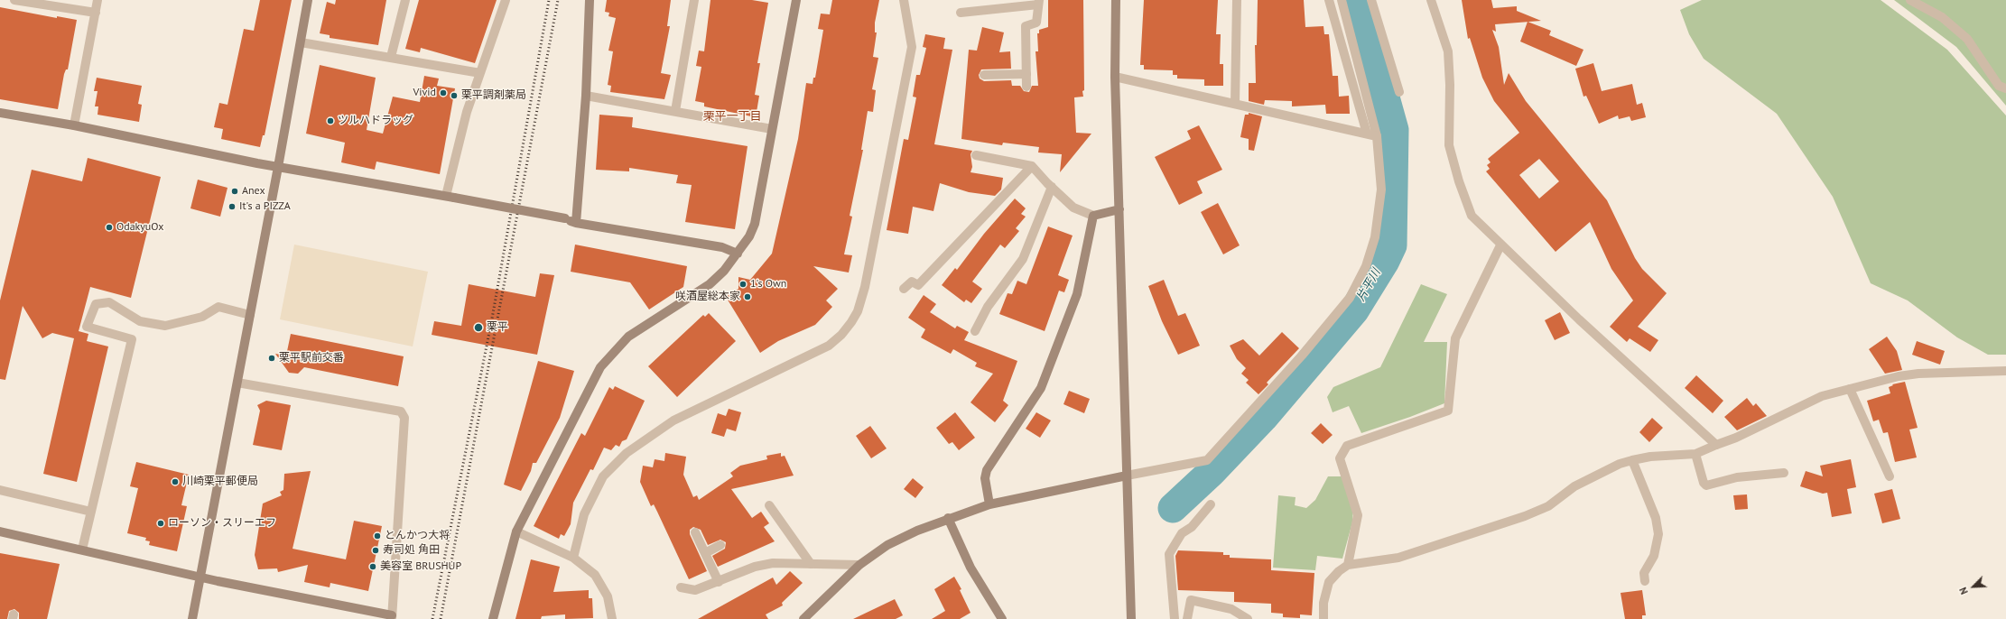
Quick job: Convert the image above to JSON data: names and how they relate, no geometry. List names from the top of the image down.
{
  "districts": ["栗平一丁目"],
  "water": ["片平川"],
  "places": [
    "Vivid",
    "栗平調剤薬局",
    "ツルハドラッグ",
    "Anex",
    "It's a PIZZA",
    "OdakyuOx",
    "1's Own",
    "咲酒屋総本家",
    "栗平",
    "栗平駅前交番",
    "川崎栗平郵便局",
    "ローソン・スリーエフ",
    "とんかつ大将",
    "寿司処 角田",
    "美容室 BRUSHUP"
  ],
  "north": "bottom left"
}
